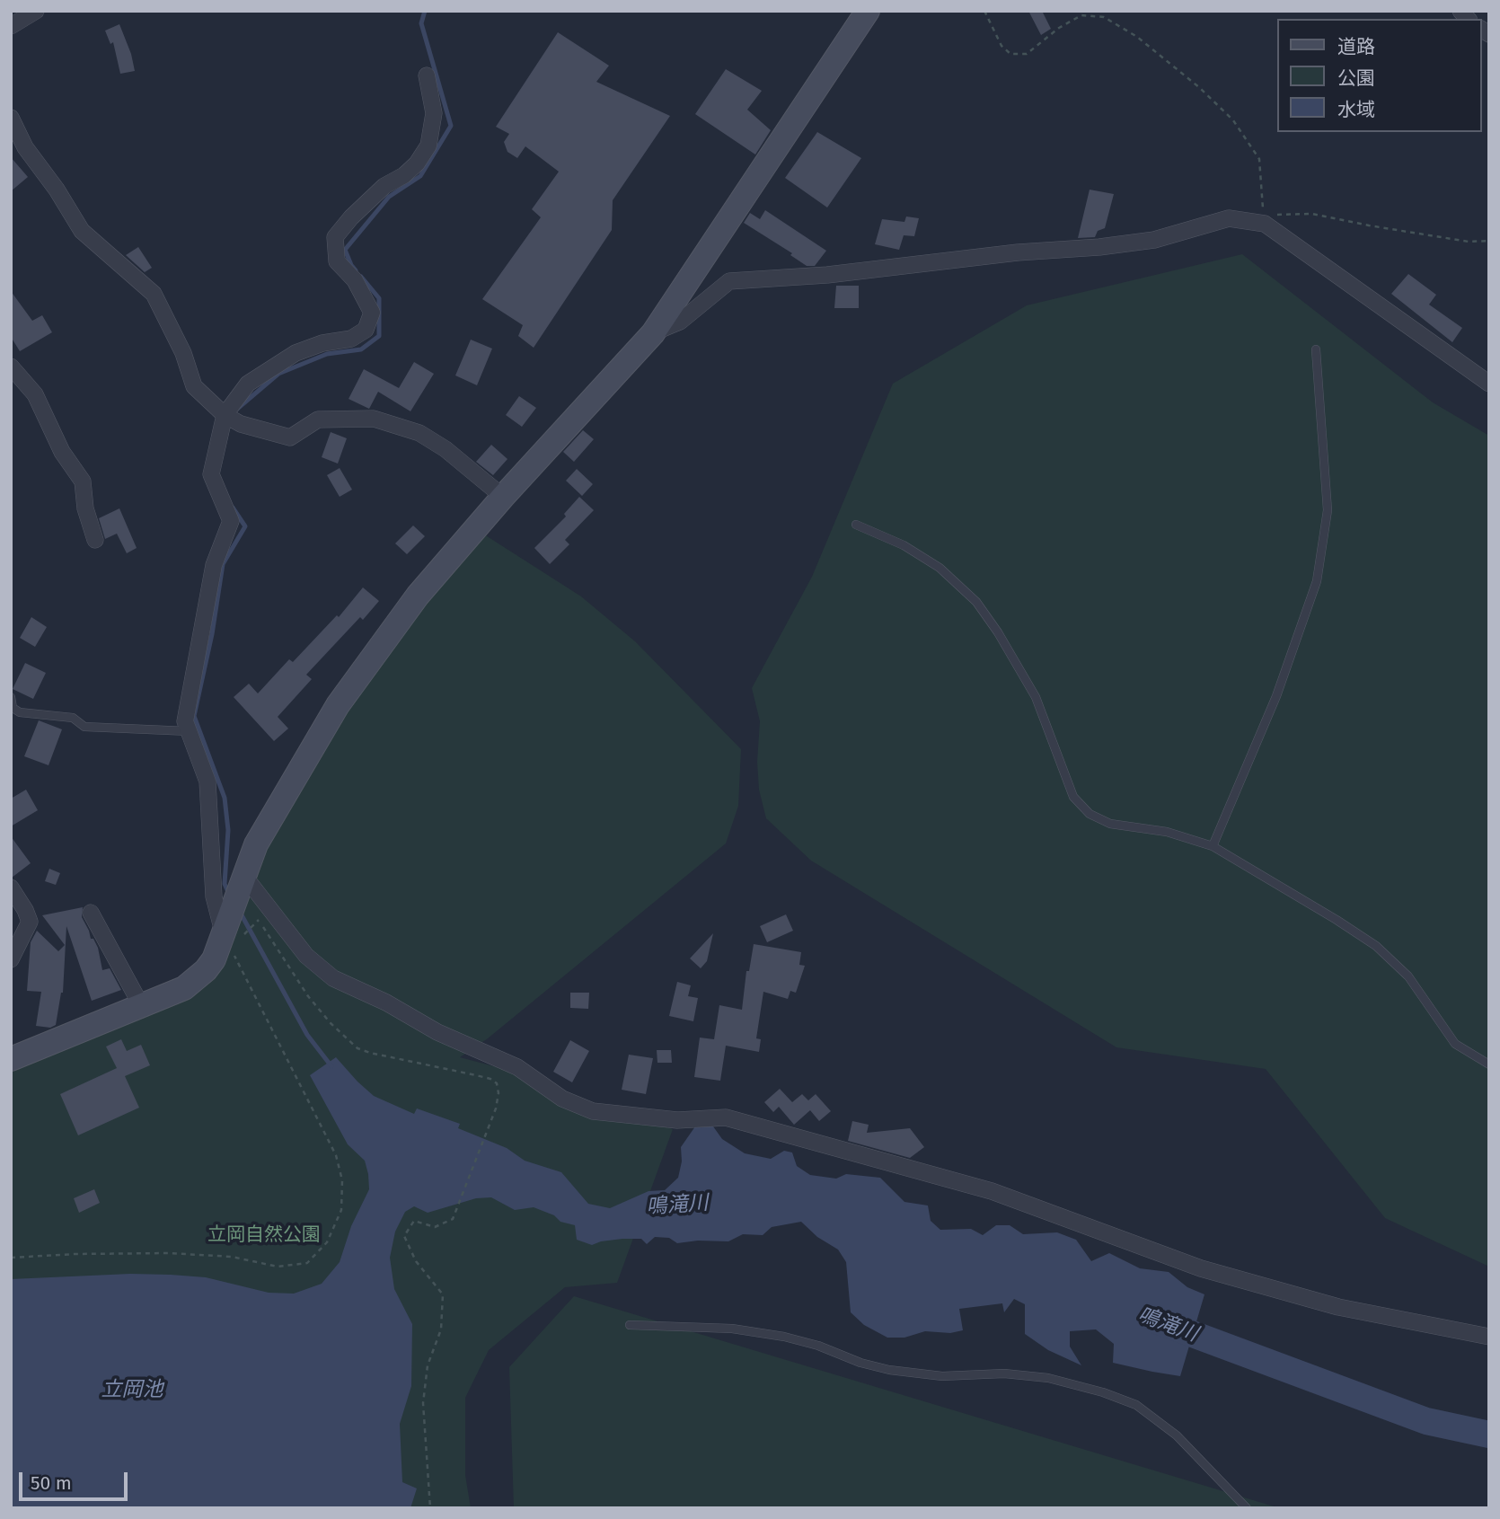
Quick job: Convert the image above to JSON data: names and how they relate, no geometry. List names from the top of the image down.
{
  "water": ["鳴滝川", "立岡池"],
  "parks": ["立岡自然公園"],
  "legend": ["道路", "公園", "水域"],
  "scale_bar": "50 m"
}
